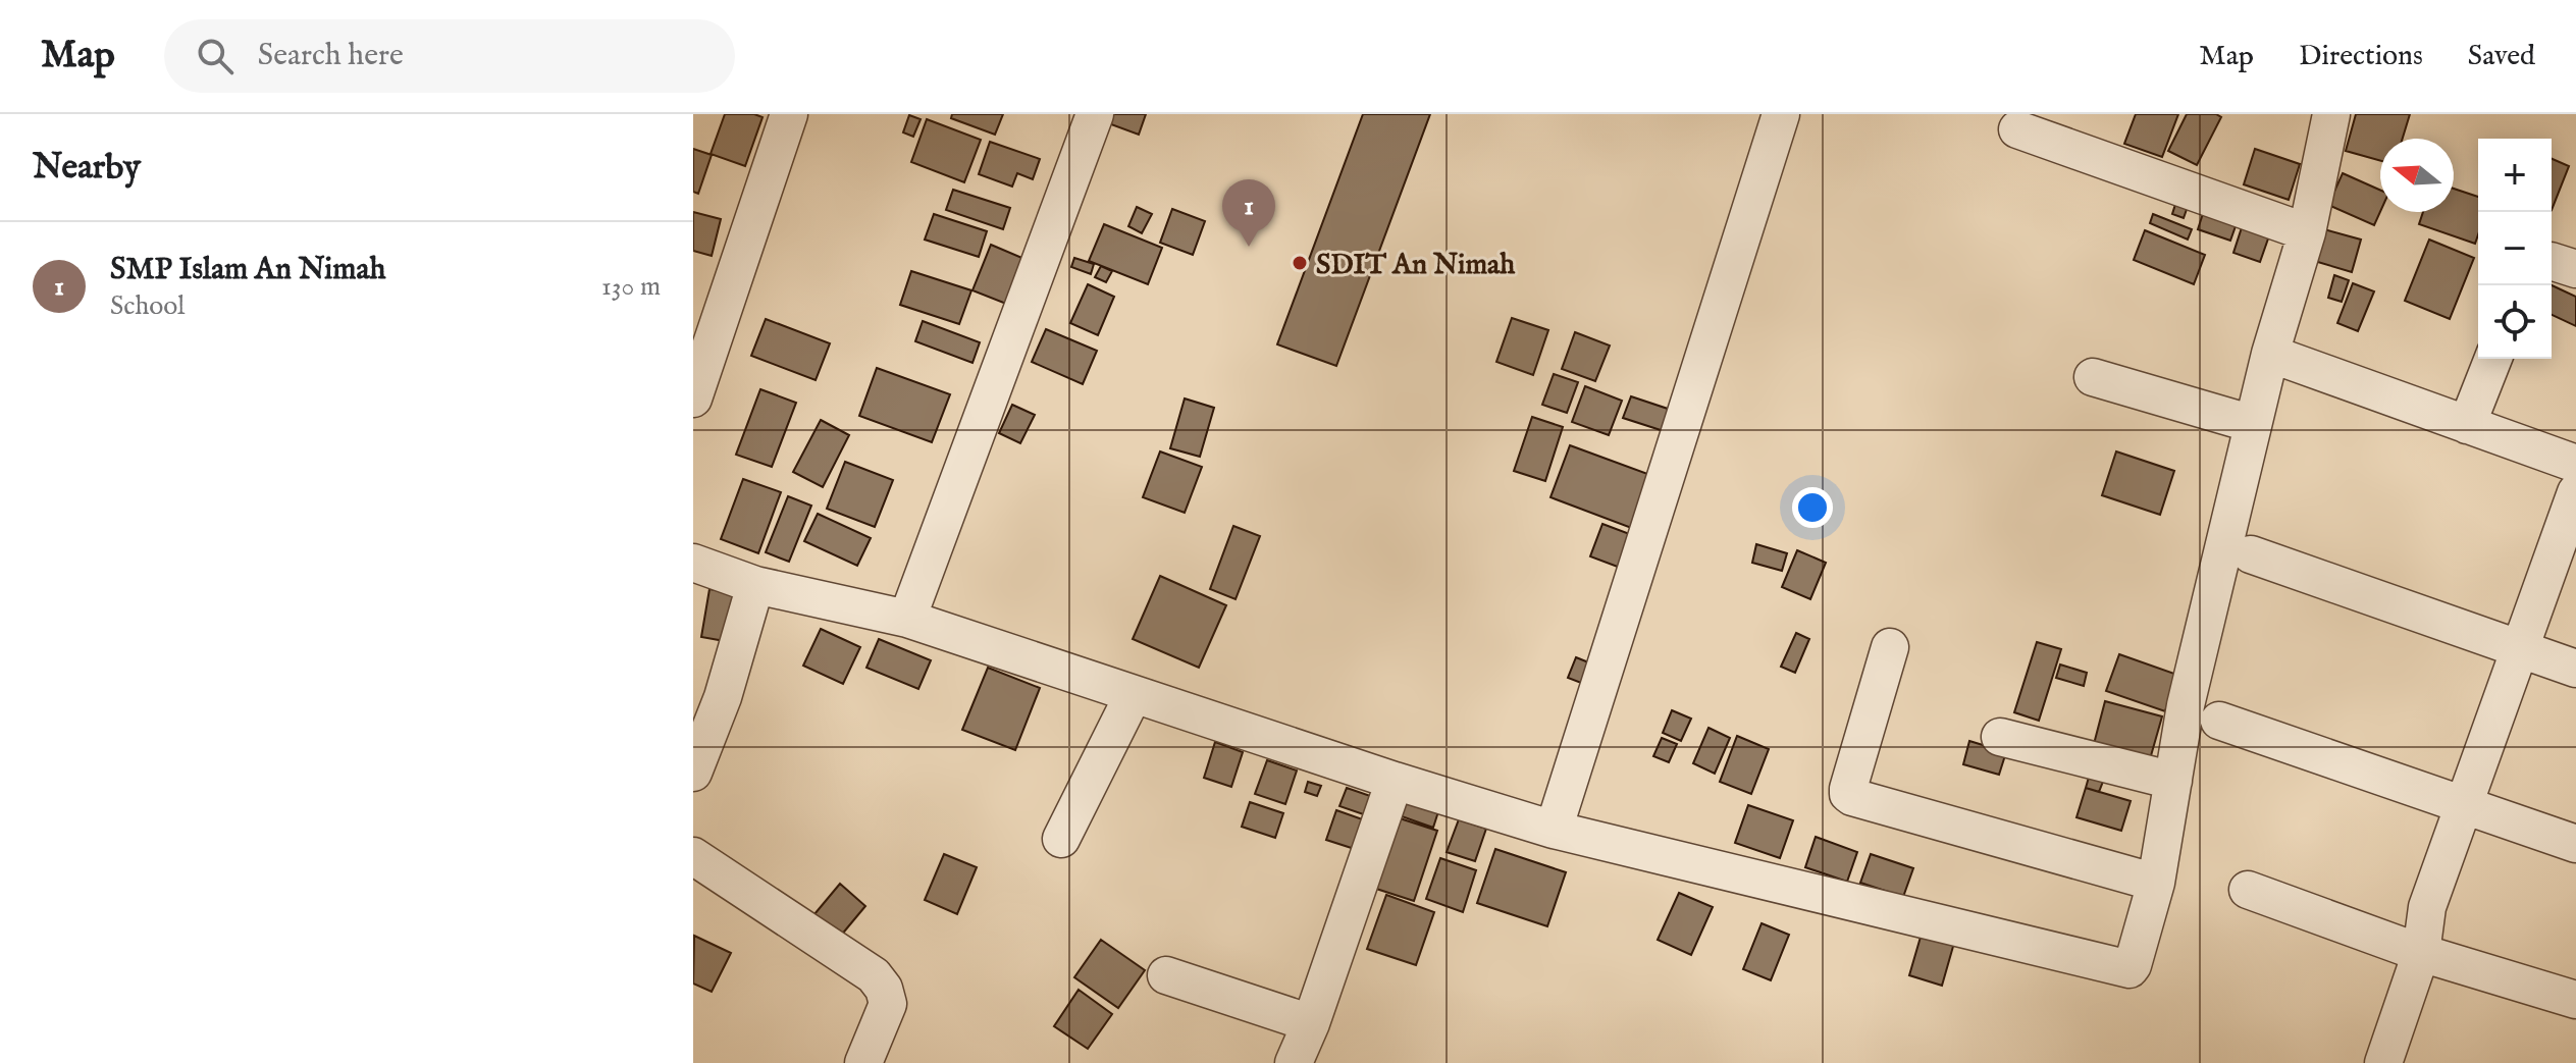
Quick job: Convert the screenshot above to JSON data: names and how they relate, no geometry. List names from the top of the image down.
{
  "places": ["SDIT An Nimah"],
  "north": "left",
  "page": {
    "header": "Map",
    "search": "Search here",
    "nav": ["Map", "Directions", "Saved"],
    "heading": "Nearby",
    "map_buttons": ["+", "−"],
    "pins": "1",
    "list": [
      {
        "mark": "1",
        "name": "SMP Islam An Nimah",
        "note": "School",
        "value": "130 m"
      }
    ]
  }
}
